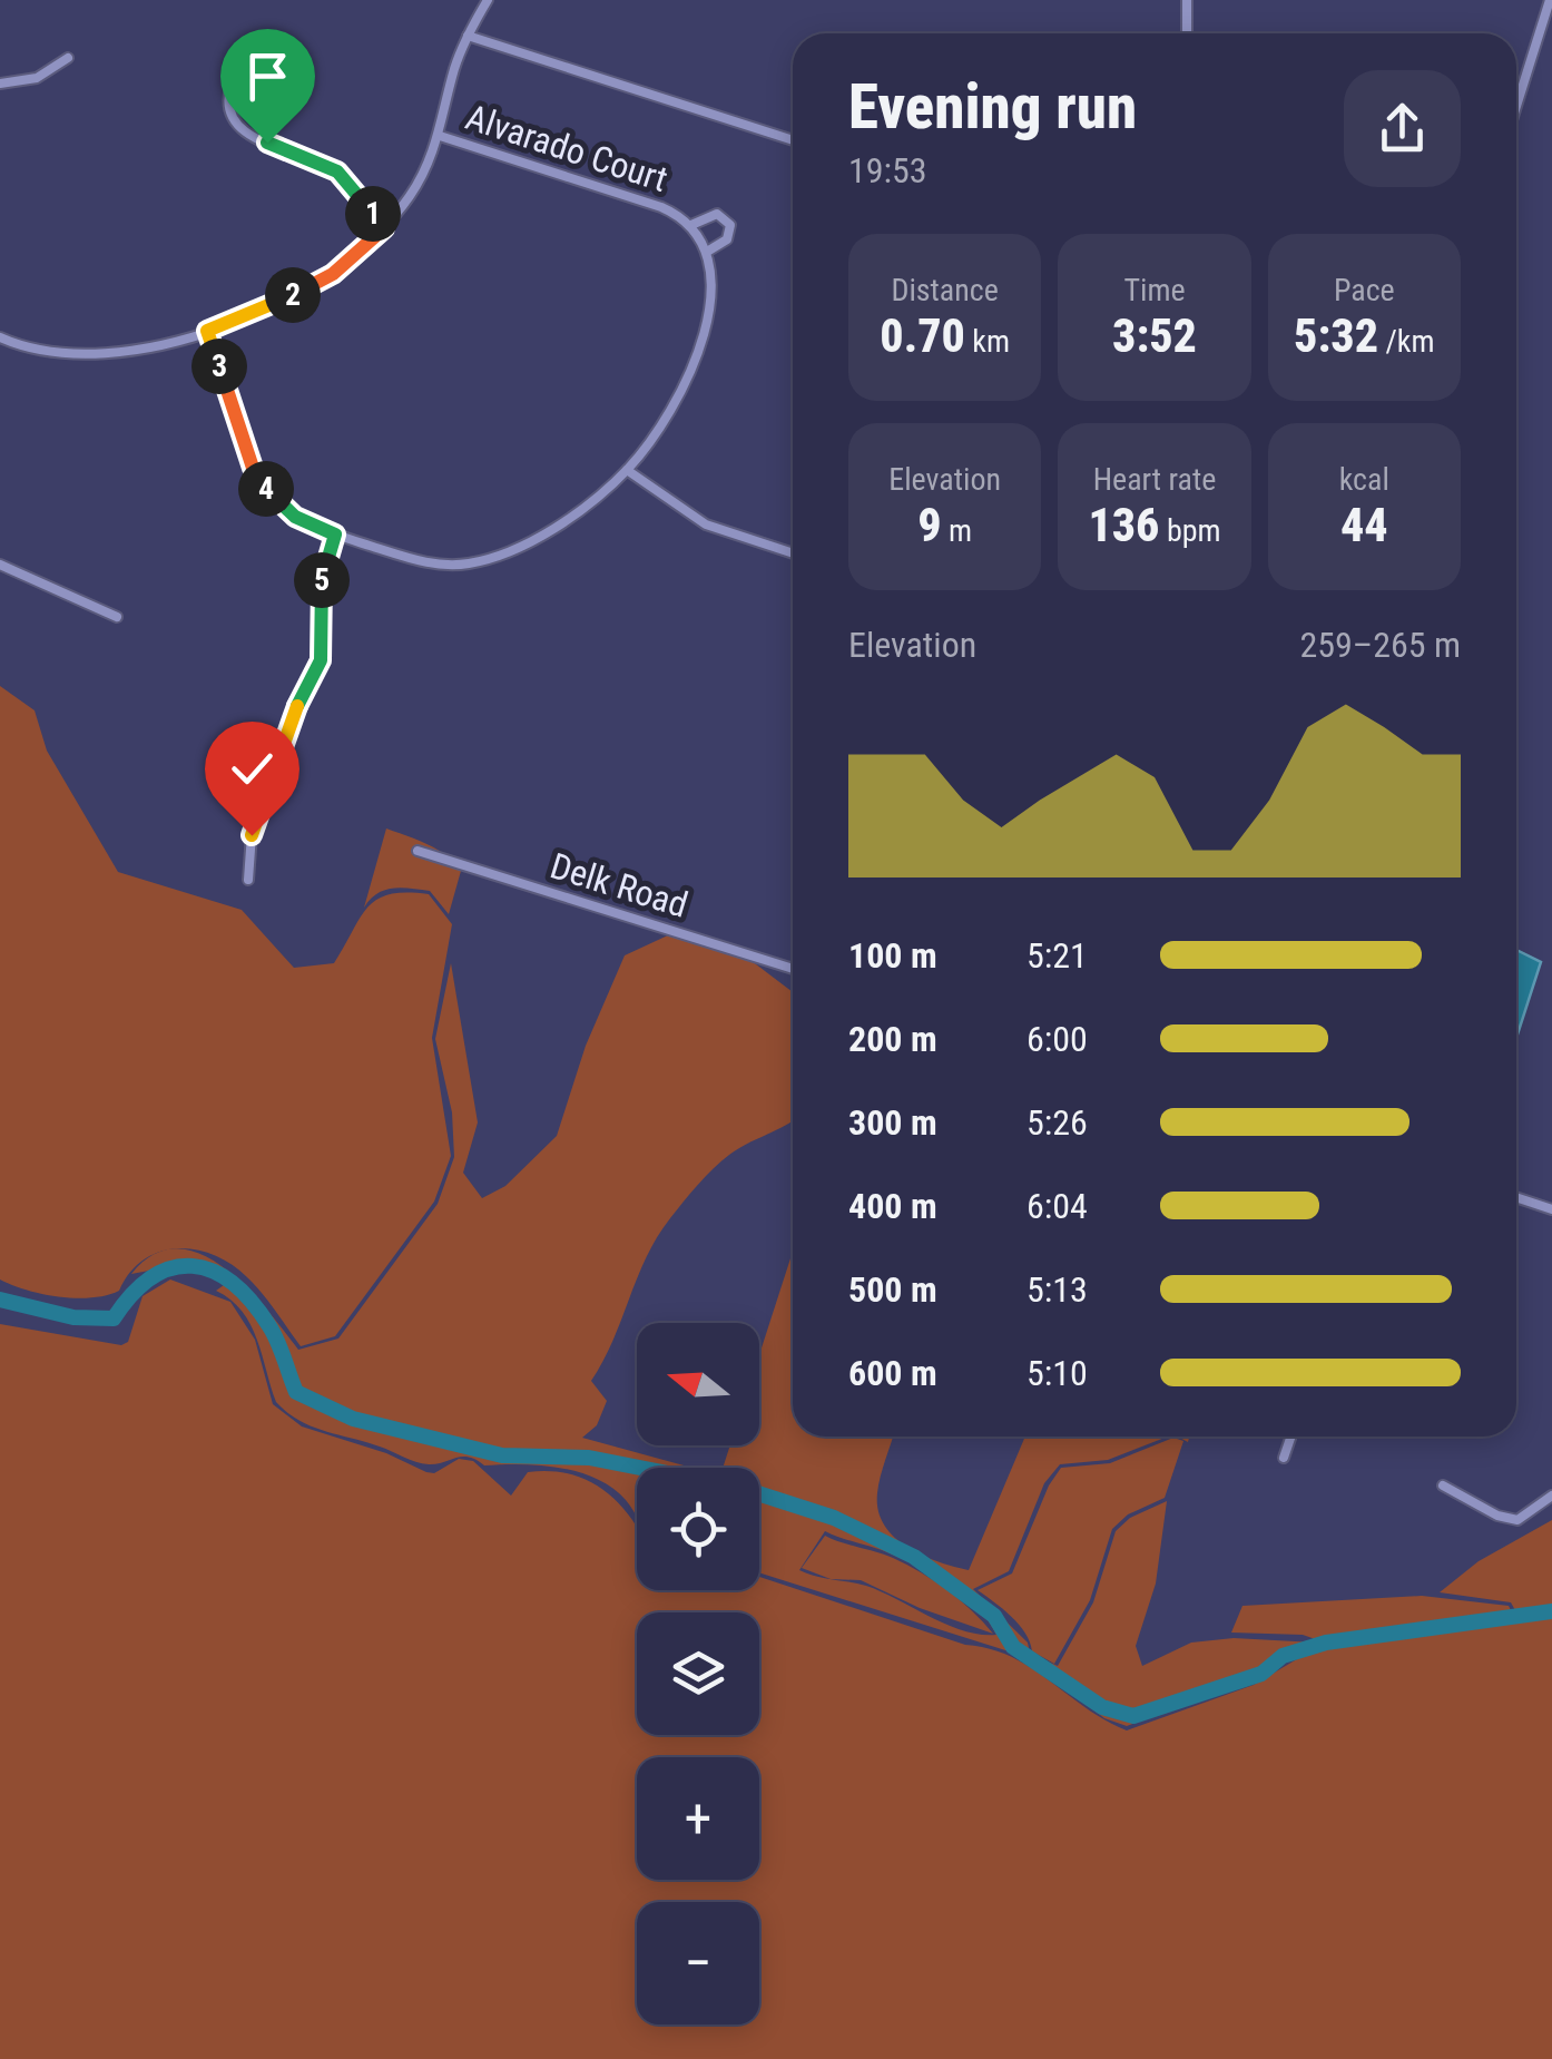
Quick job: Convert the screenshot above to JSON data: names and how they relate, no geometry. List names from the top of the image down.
{
  "streets": {
    "street": ["Alvarado Court", "Delk Road"]
  },
  "north": "left",
  "page": {
    "heading": ["Evening run", "19:53"],
    "pins": [
      "1",
      "2",
      "3",
      "4",
      "5"
    ],
    "stats": [
      ["Distance", "0.70 km"],
      ["Time", "3:52"],
      ["Pace", "5:32 /km"],
      ["Elevation", "9 m"],
      ["Heart rate", "136 bpm"],
      ["kcal", "44"]
    ],
    "chart": ["Elevation", "259–265 m"],
    "list": [
      {
        "name": "100 m",
        "note": "5:21"
      },
      {
        "name": "200 m",
        "note": "6:00"
      },
      {
        "name": "300 m",
        "note": "5:26"
      },
      {
        "name": "400 m",
        "note": "6:04"
      },
      {
        "name": "500 m",
        "note": "5:13"
      },
      {
        "name": "600 m",
        "note": "5:10"
      }
    ],
    "map_buttons": ["+", "−"]
  }
}
